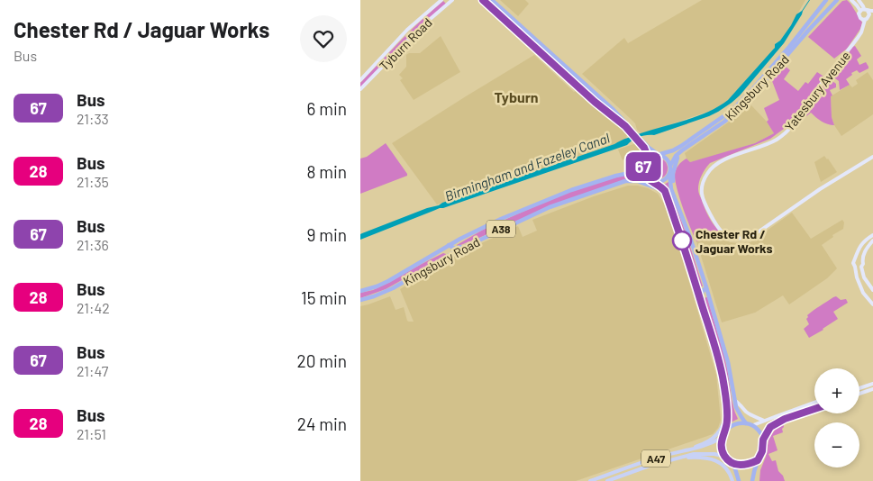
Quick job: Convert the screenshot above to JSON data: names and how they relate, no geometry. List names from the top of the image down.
{
  "streets": {
    "highway": ["Kingsbury Road", "A38"],
    "main road": ["A47"],
    "street": ["Tyburn Road", "Yatesbury Avenue"]
  },
  "districts": ["Tyburn"],
  "water": ["Birmingham and Fazeley Canal"],
  "places": ["Chester Rd / Jaguar Works"],
  "lines": ["bus line 67"],
  "page": {
    "heading": ["Chester Rd / Jaguar Works", "Bus"],
    "on_map": "67",
    "list": [
      {
        "mark": "67",
        "name": "Bus",
        "note": "21:33",
        "value": "6 min"
      },
      {
        "mark": "28",
        "name": "Bus",
        "note": "21:35",
        "value": "8 min"
      },
      {
        "mark": "67",
        "name": "Bus",
        "note": "21:36",
        "value": "9 min"
      },
      {
        "mark": "28",
        "name": "Bus",
        "note": "21:42",
        "value": "15 min"
      },
      {
        "mark": "67",
        "name": "Bus",
        "note": "21:47",
        "value": "20 min"
      },
      {
        "mark": "28",
        "name": "Bus",
        "note": "21:51",
        "value": "24 min"
      }
    ],
    "map_buttons": ["+", "−"]
  }
}
